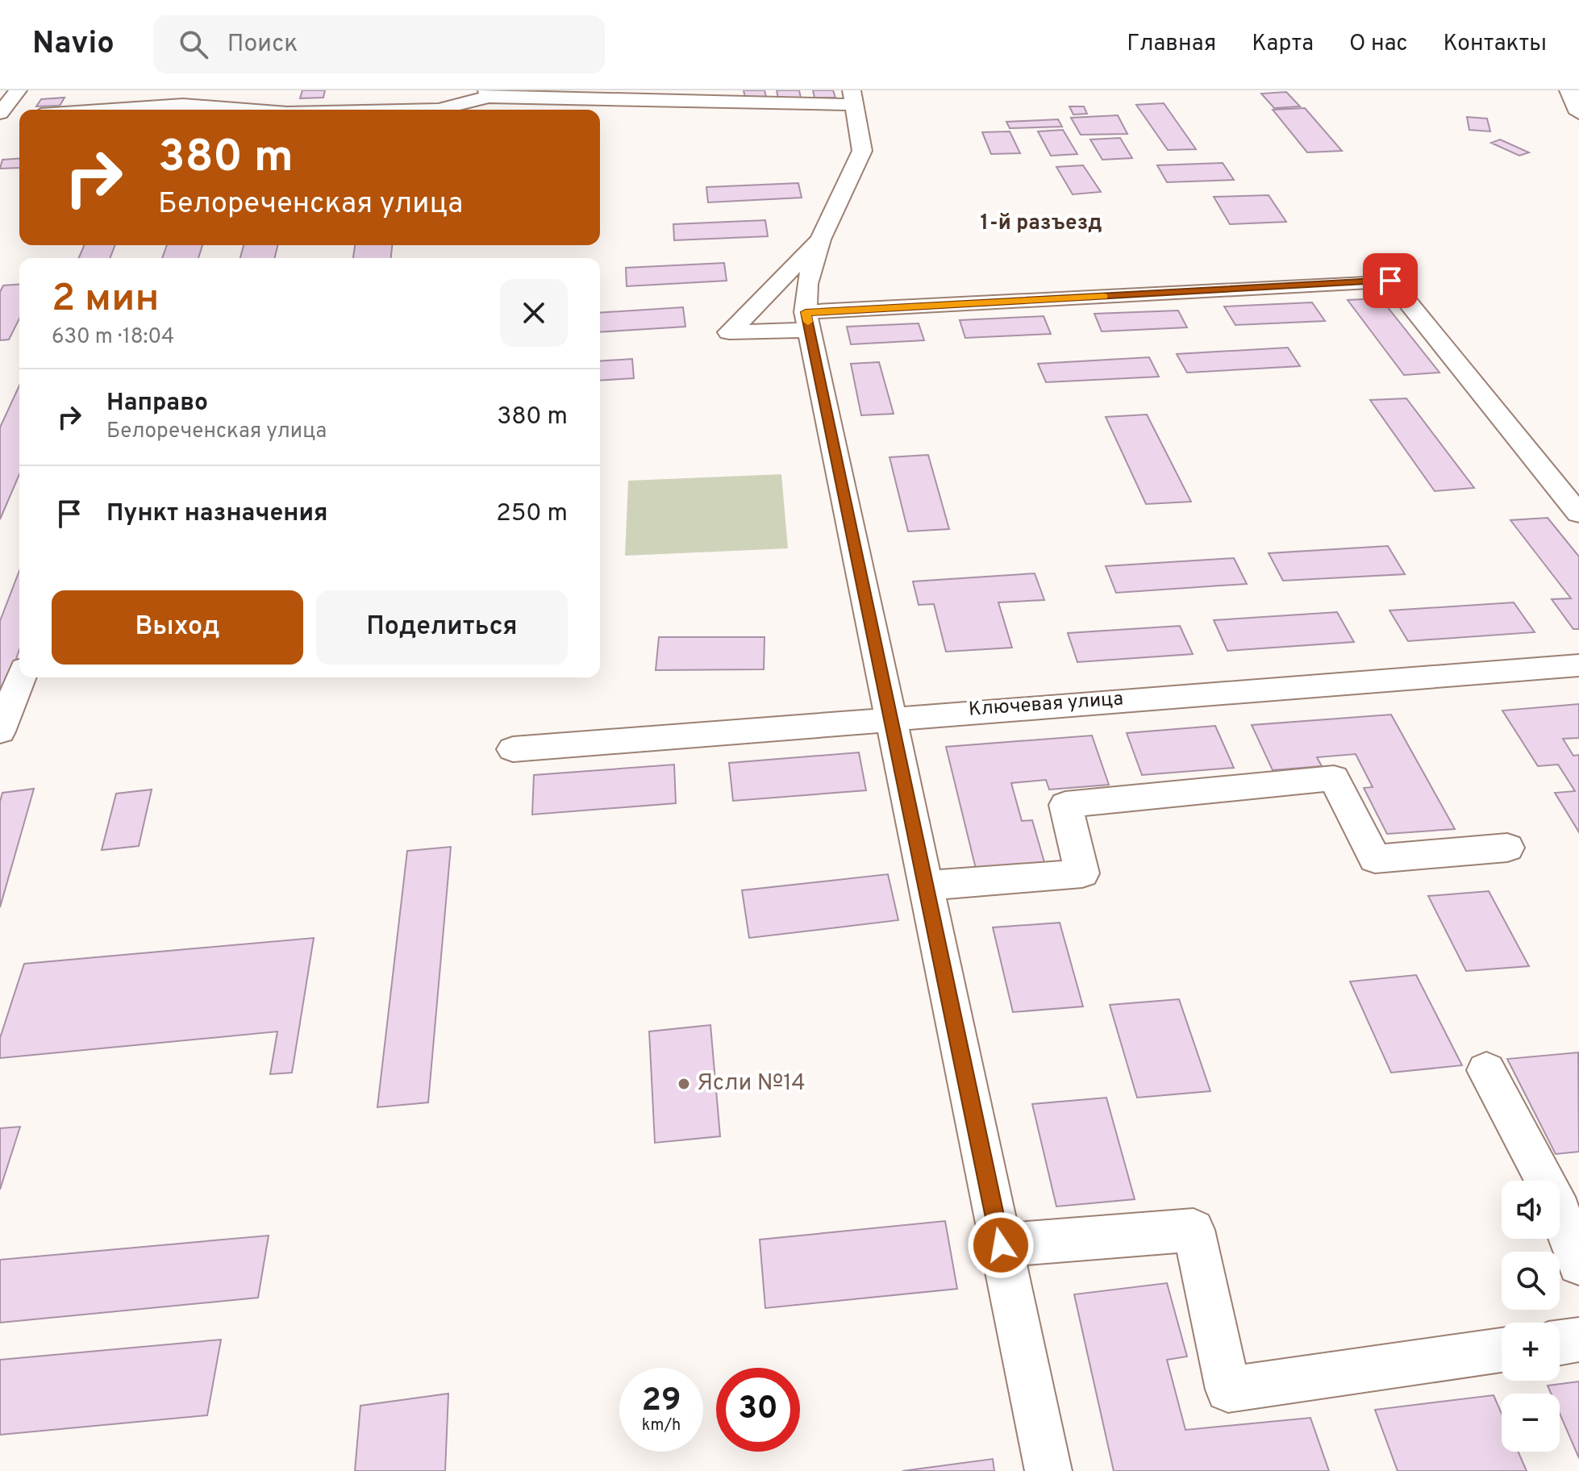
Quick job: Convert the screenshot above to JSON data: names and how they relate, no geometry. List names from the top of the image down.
{
  "streets": {
    "street": ["Ключевая улица"]
  },
  "districts": ["1-й разъезд"],
  "places": ["Ясли №14"],
  "page": {
    "header": "Navio",
    "search": "Поиск",
    "nav": [
      "Главная",
      "Карта",
      "О нас",
      "Контакты"
    ],
    "turn": ["380 m", "Белореченская улица"],
    "heading": ["2 мин", "630 m · 18:04"],
    "list": [
      {
        "name": "Направо",
        "note": "Белореченская улица",
        "value": "380 m"
      },
      {
        "name": "Пункт назначения",
        "value": "250 m"
      }
    ],
    "buttons": ["Выход", "Поделиться"],
    "map_buttons": ["+", "−"],
    "speed": "29 km/h",
    "limit": "30"
  }
}
